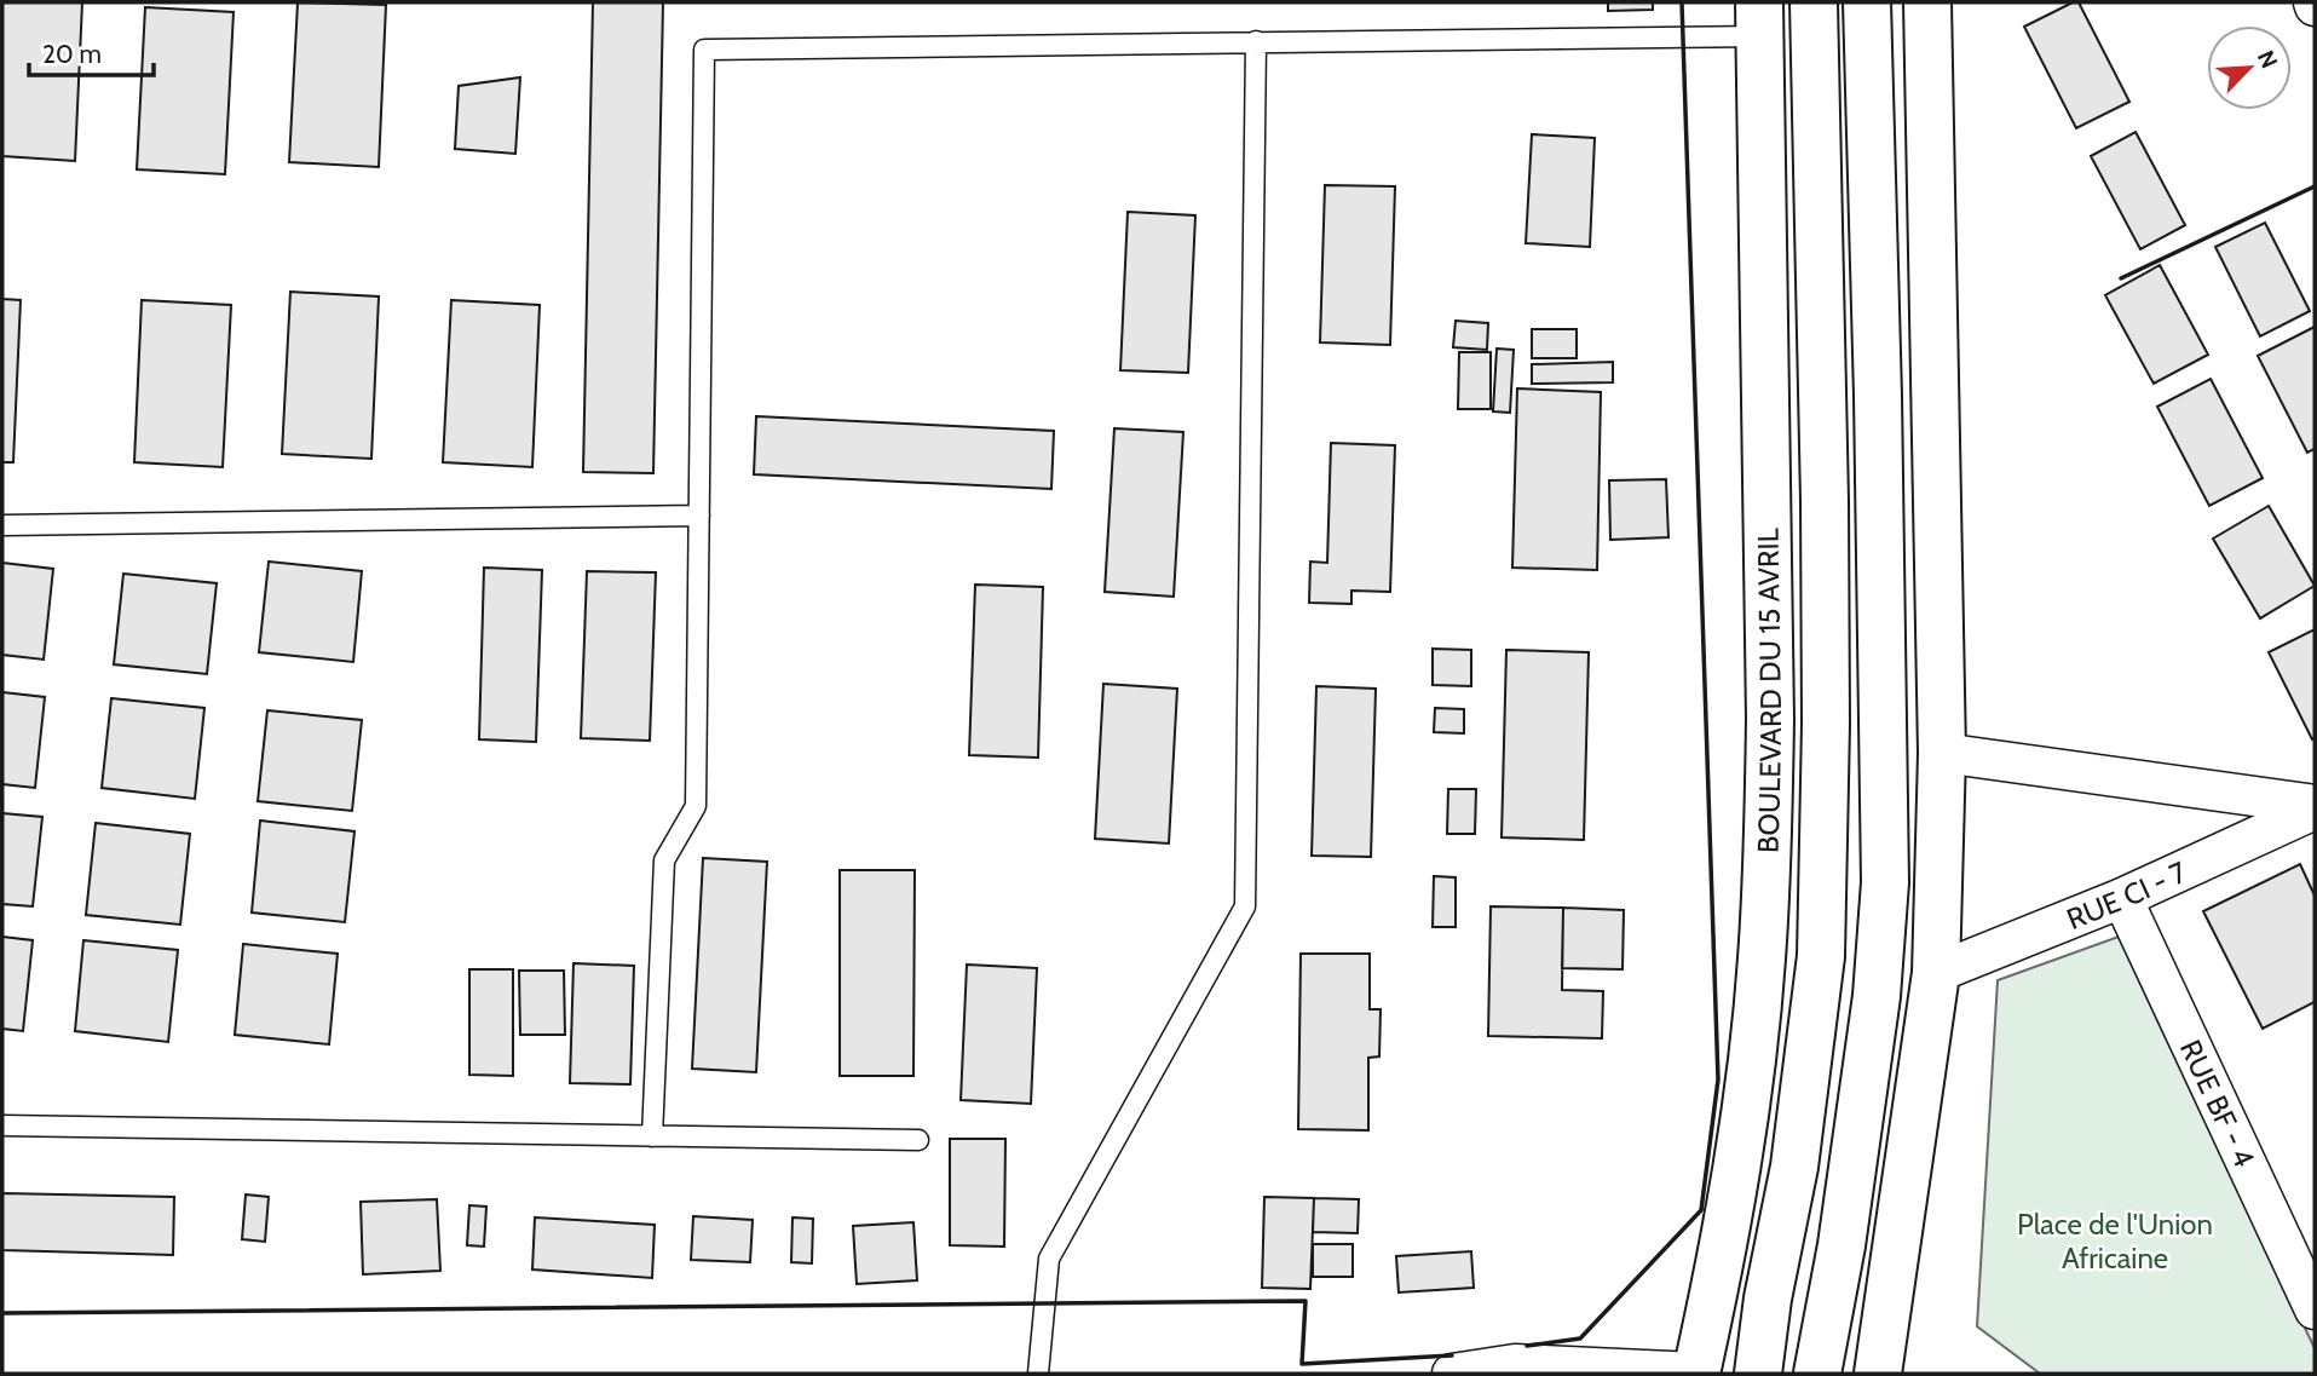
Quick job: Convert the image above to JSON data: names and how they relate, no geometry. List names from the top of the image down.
{
  "streets": {
    "main road": ["BOULEVARD DU 15 AVRIL"],
    "street": ["RUE CI - 7", "RUE BF - 4"]
  },
  "crossings": [
    ["RUE CI - 7", "RUE BF - 4"]
  ],
  "parks": ["Place de l'Union Africaine"],
  "scale_bar": "20 m",
  "north": "top right"
}
